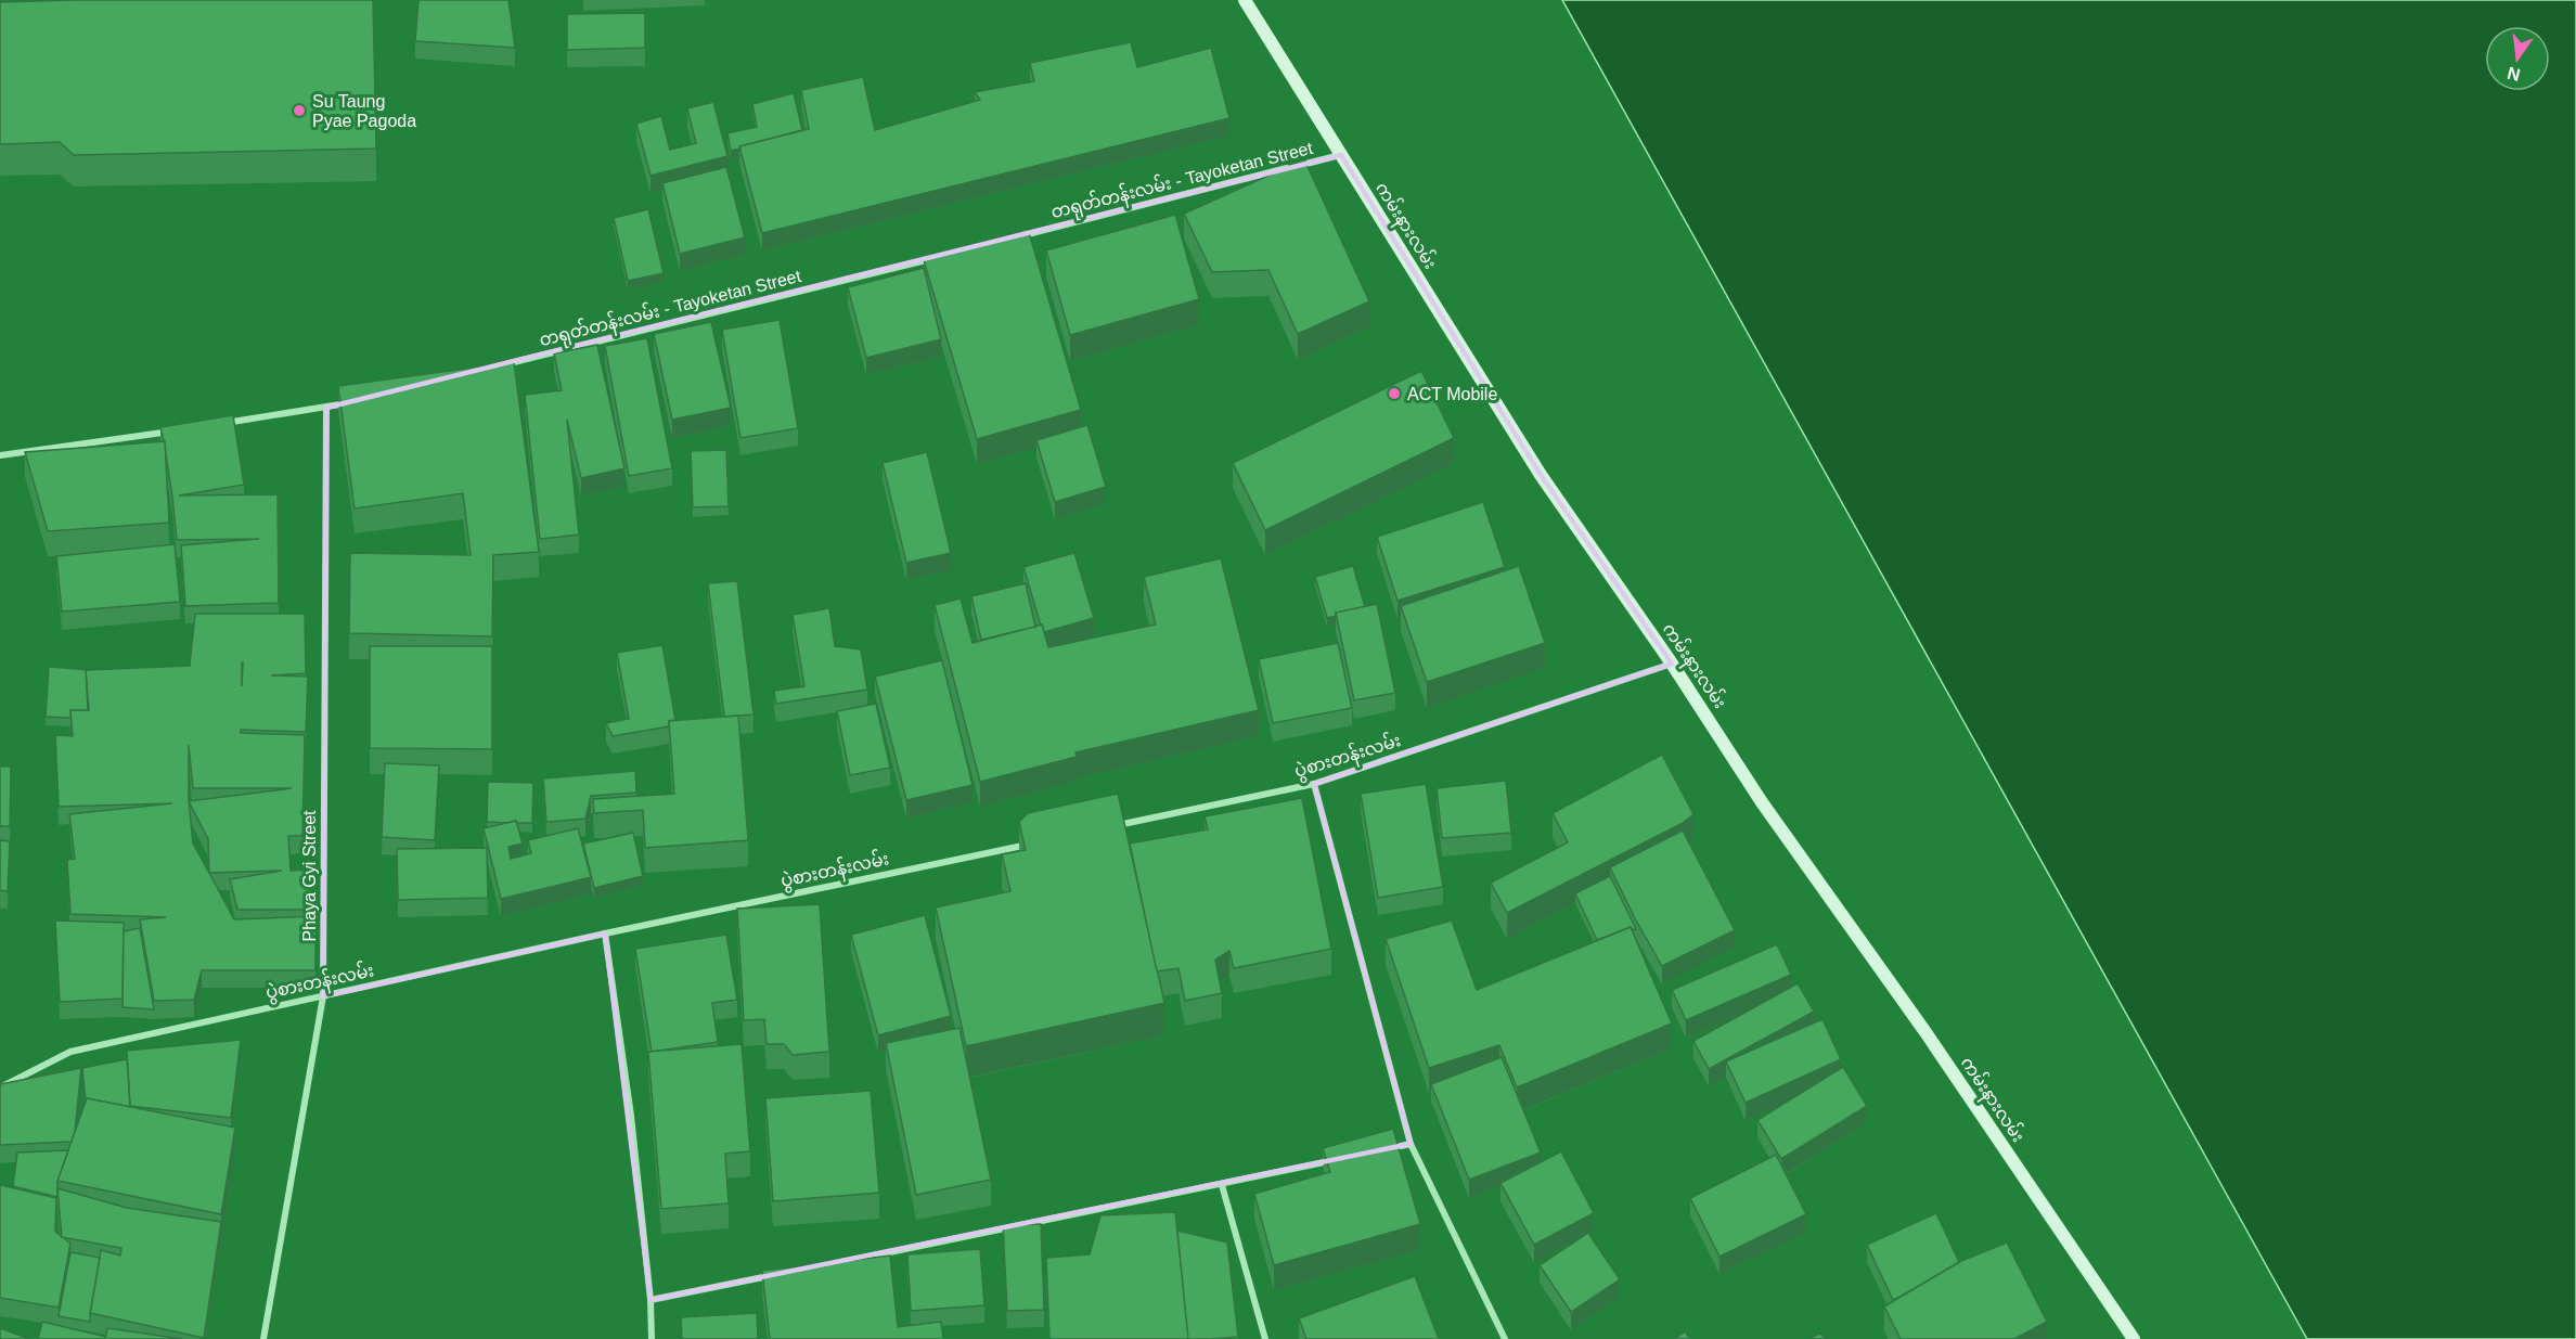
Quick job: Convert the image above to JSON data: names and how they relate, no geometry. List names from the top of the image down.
{
  "streets": {
    "street": [
      "တရုတ်တန်းလမ်း - Tayoketan Street",
      "ကမ်းနားလမ်း",
      "ပွဲစားတန်းလမ်း",
      "Phaya Gyi Street"
    ]
  },
  "crossings": [
    ["တရုတ်တန်းလမ်း - Tayoketan Street", "ကမ်းနားလမ်း"],
    ["ကမ်းနားလမ်း", "ပွဲစားတန်းလမ်း"],
    ["ပွဲစားတန်းလမ်း", "Phaya Gyi Street"]
  ],
  "places": ["Su Taung Pyae Pagoda", "ACT Mobile"],
  "north": "bottom"
}
